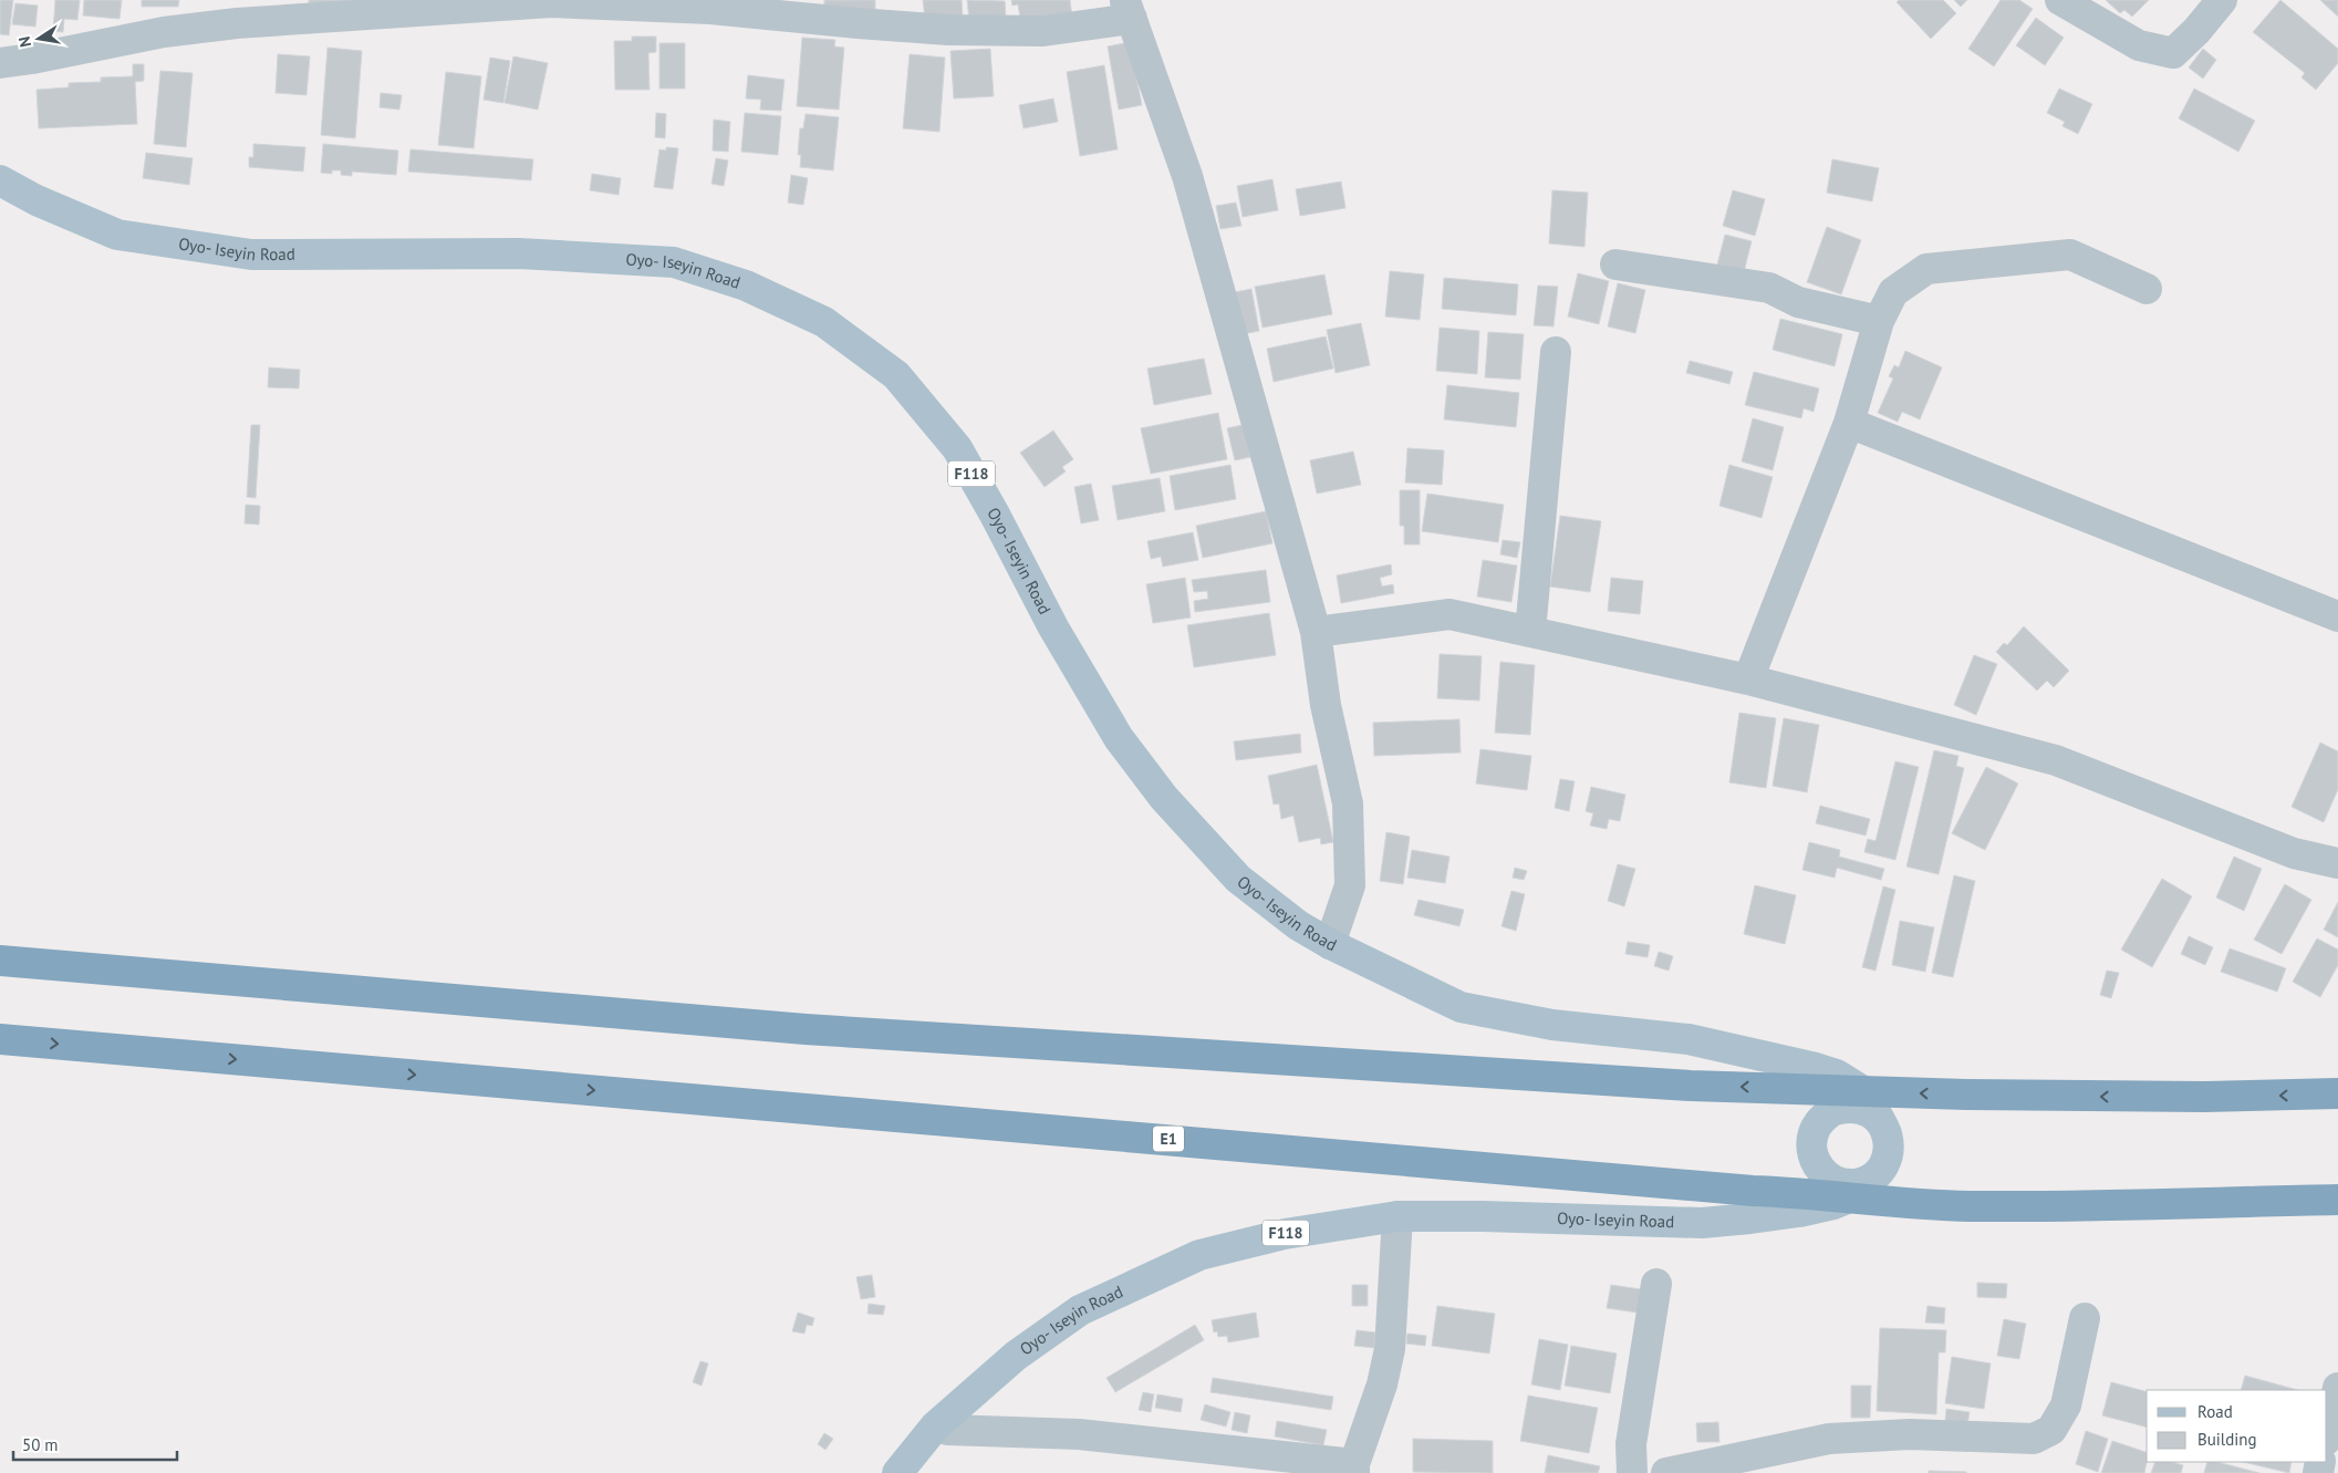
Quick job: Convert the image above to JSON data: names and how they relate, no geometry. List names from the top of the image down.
{
  "streets": {
    "highway": ["E1"],
    "main road": ["Oyo- Iseyin Road", "F118"]
  },
  "crossings": [
    ["Oyo- Iseyin Road", "E1"]
  ],
  "legend": ["Road", "Building"],
  "scale_bar": "50 m",
  "north": "left"
}
